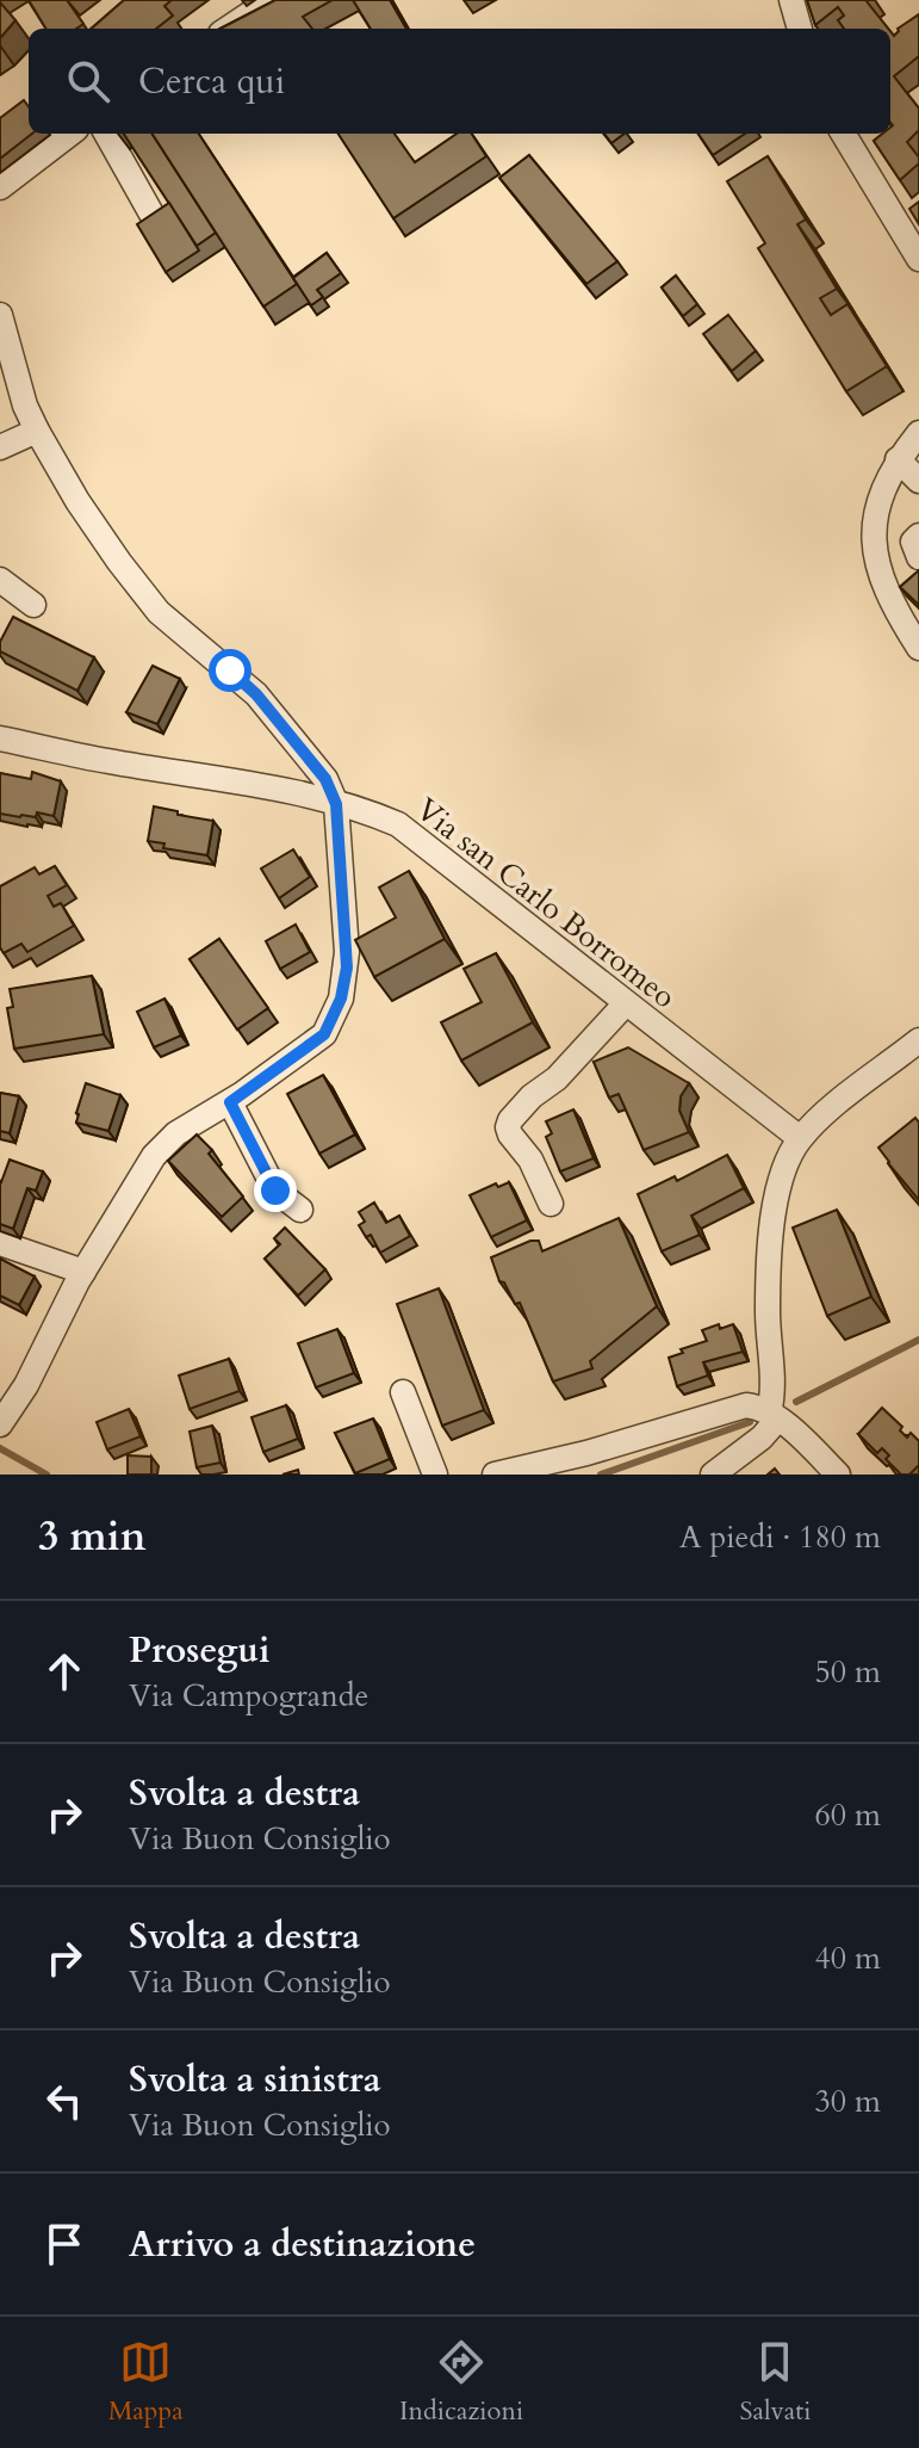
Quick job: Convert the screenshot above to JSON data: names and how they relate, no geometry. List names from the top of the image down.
{
  "streets": {
    "street": ["Via san Carlo Borromeo"]
  },
  "page": {
    "search": "Cerca qui",
    "heading": ["3 min", "A piedi · 180 m"],
    "list": [
      ["Prosegui", "Via Campogrande", "50 m"],
      ["Svolta a destra", "Via Buon Consiglio", "60 m"],
      ["Svolta a destra", "Via Buon Consiglio", "40 m"],
      ["Svolta a sinistra", "Via Buon Consiglio", "30 m"],
      "Arrivo a destinazione"
    ],
    "nav": ["Mappa", "Indicazioni", "Salvati"]
  }
}
